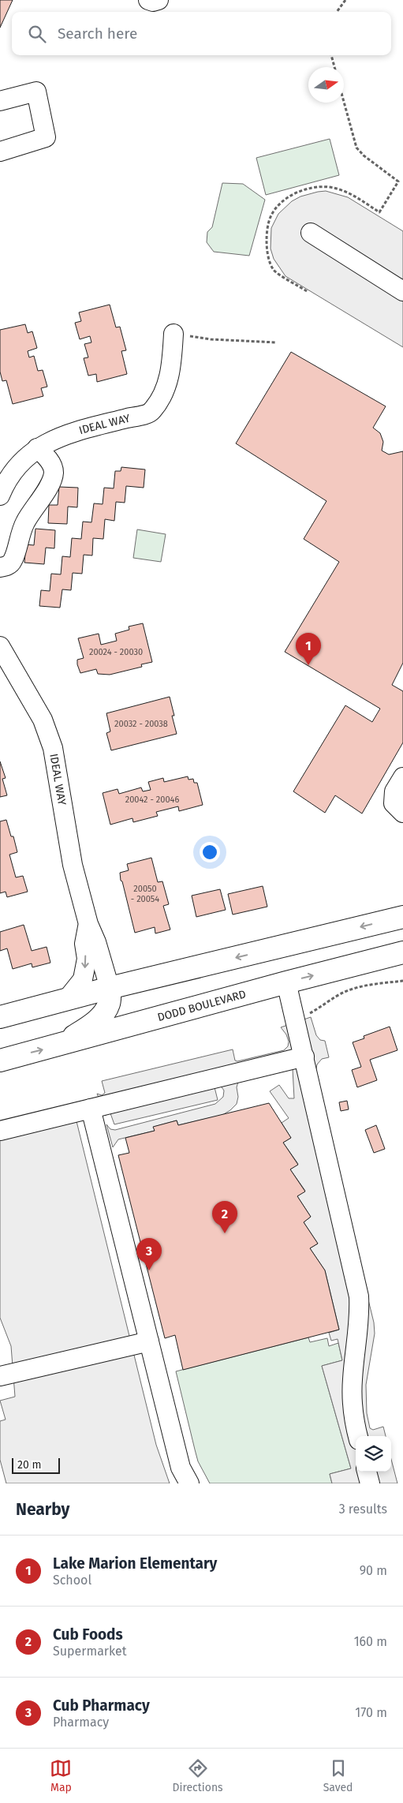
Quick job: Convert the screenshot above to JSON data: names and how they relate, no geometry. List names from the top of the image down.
{
  "streets": {
    "main road": ["DODD BOULEVARD"],
    "street": ["IDEAL WAY"]
  },
  "house_numbers": [
    "20024 - 20030",
    "20032 - 20038",
    "20042 - 20046",
    "20050 - 20054"
  ],
  "scale_bar": "20 m",
  "north": "right",
  "page": {
    "search": "Search here",
    "pins": ["1", "2", "3"],
    "scale": "20 m",
    "heading": ["Nearby", "3 results"],
    "list": [
      {
        "mark": "1",
        "name": "Lake Marion Elementary",
        "note": "School",
        "value": "90 m"
      },
      {
        "mark": "2",
        "name": "Cub Foods",
        "note": "Supermarket",
        "value": "160 m"
      },
      {
        "mark": "3",
        "name": "Cub Pharmacy",
        "note": "Pharmacy",
        "value": "170 m"
      }
    ],
    "nav": ["Map", "Directions", "Saved"]
  }
}
